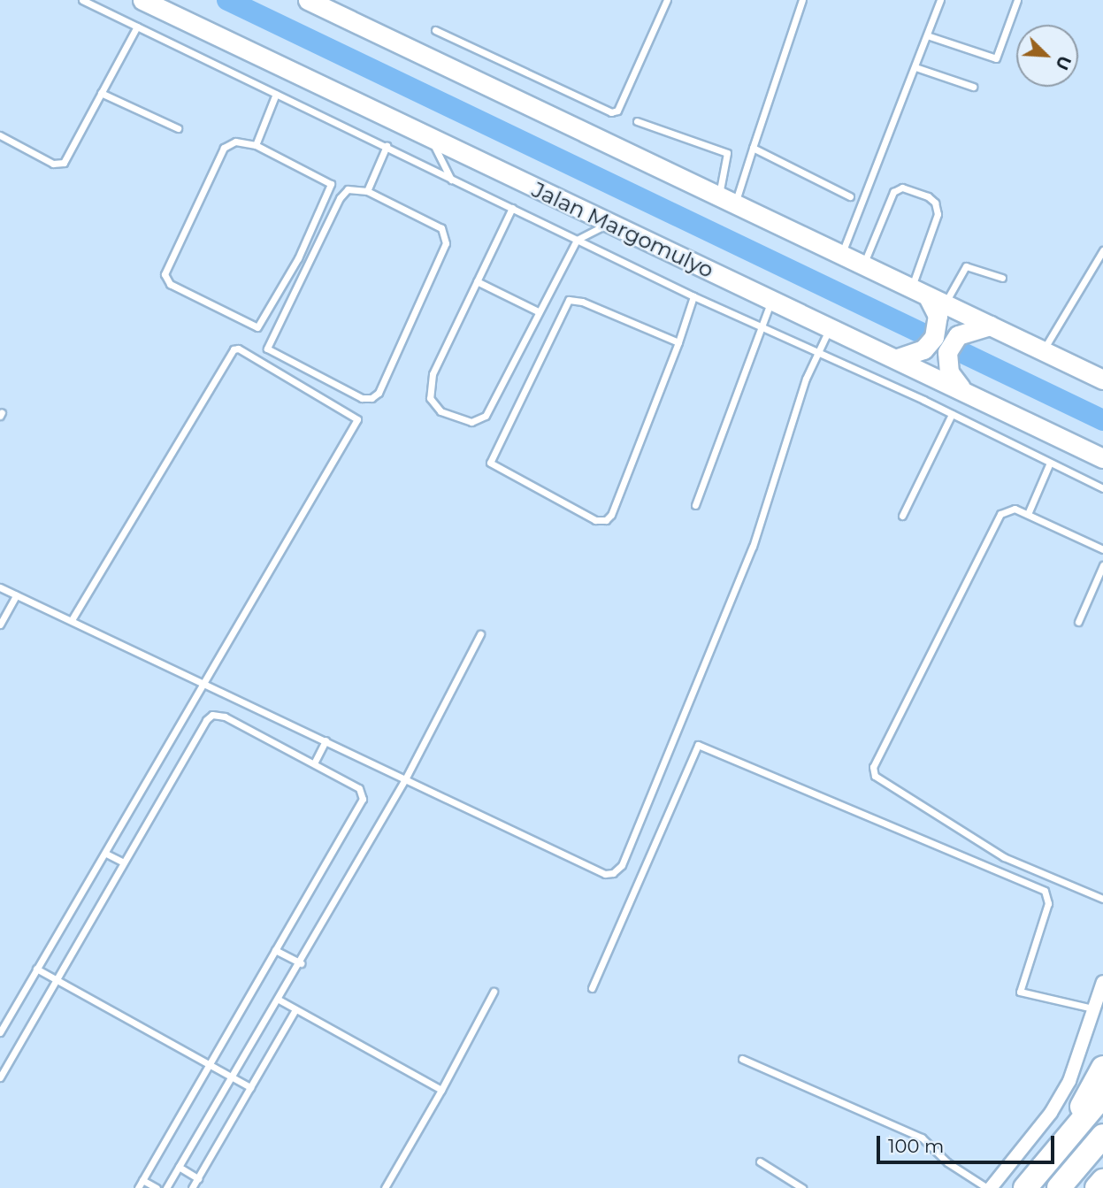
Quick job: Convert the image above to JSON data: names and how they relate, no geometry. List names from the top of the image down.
{
  "streets": {
    "main road": ["Jalan Margomulyo"]
  },
  "scale_bar": "100 m",
  "north": "bottom right"
}
